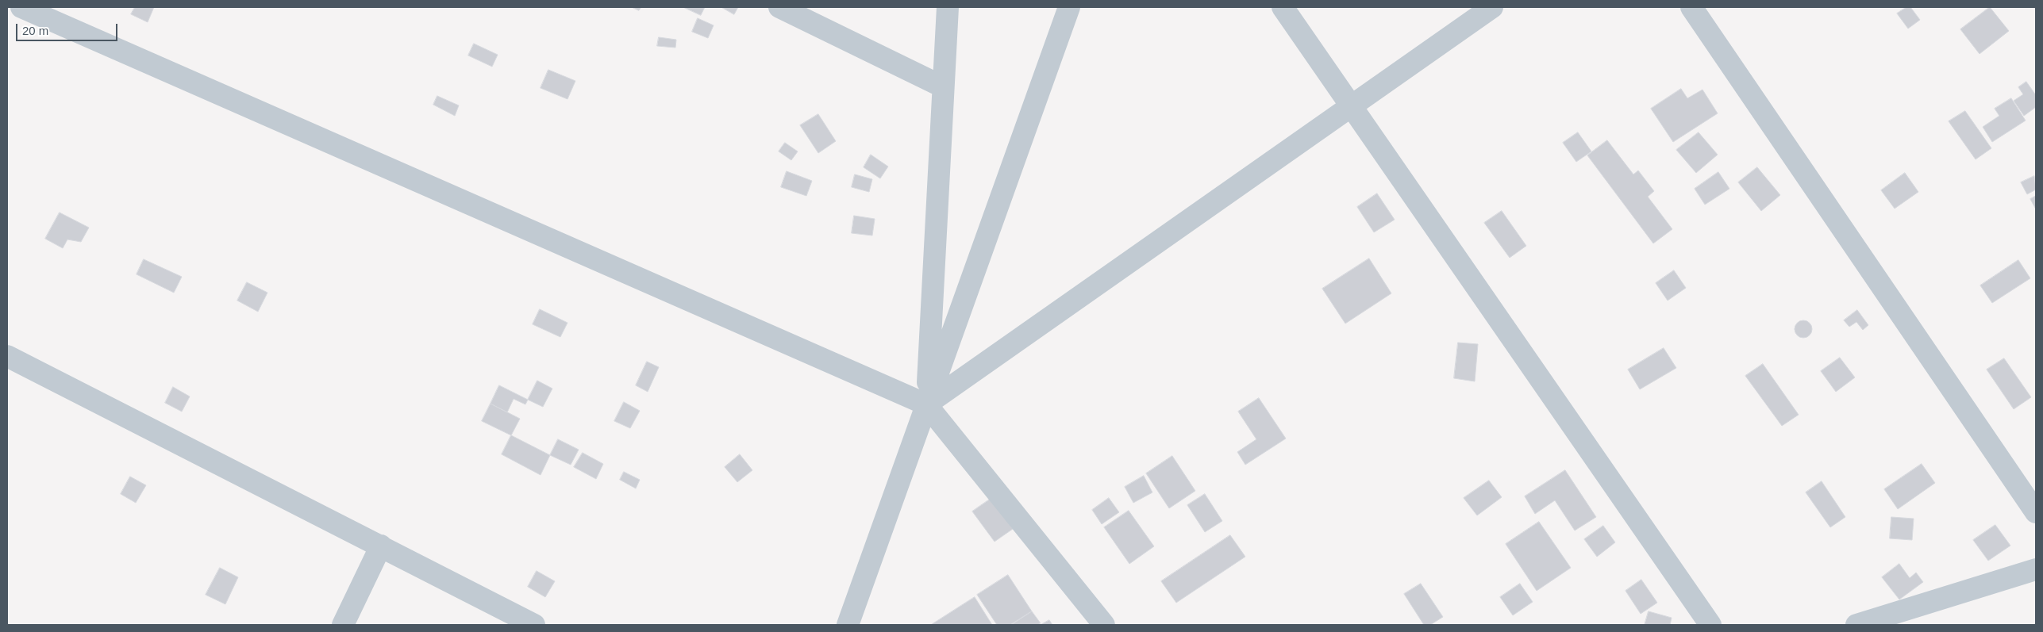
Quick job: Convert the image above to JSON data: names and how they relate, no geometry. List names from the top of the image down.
{
  "scale_bar": "20 m"
}
